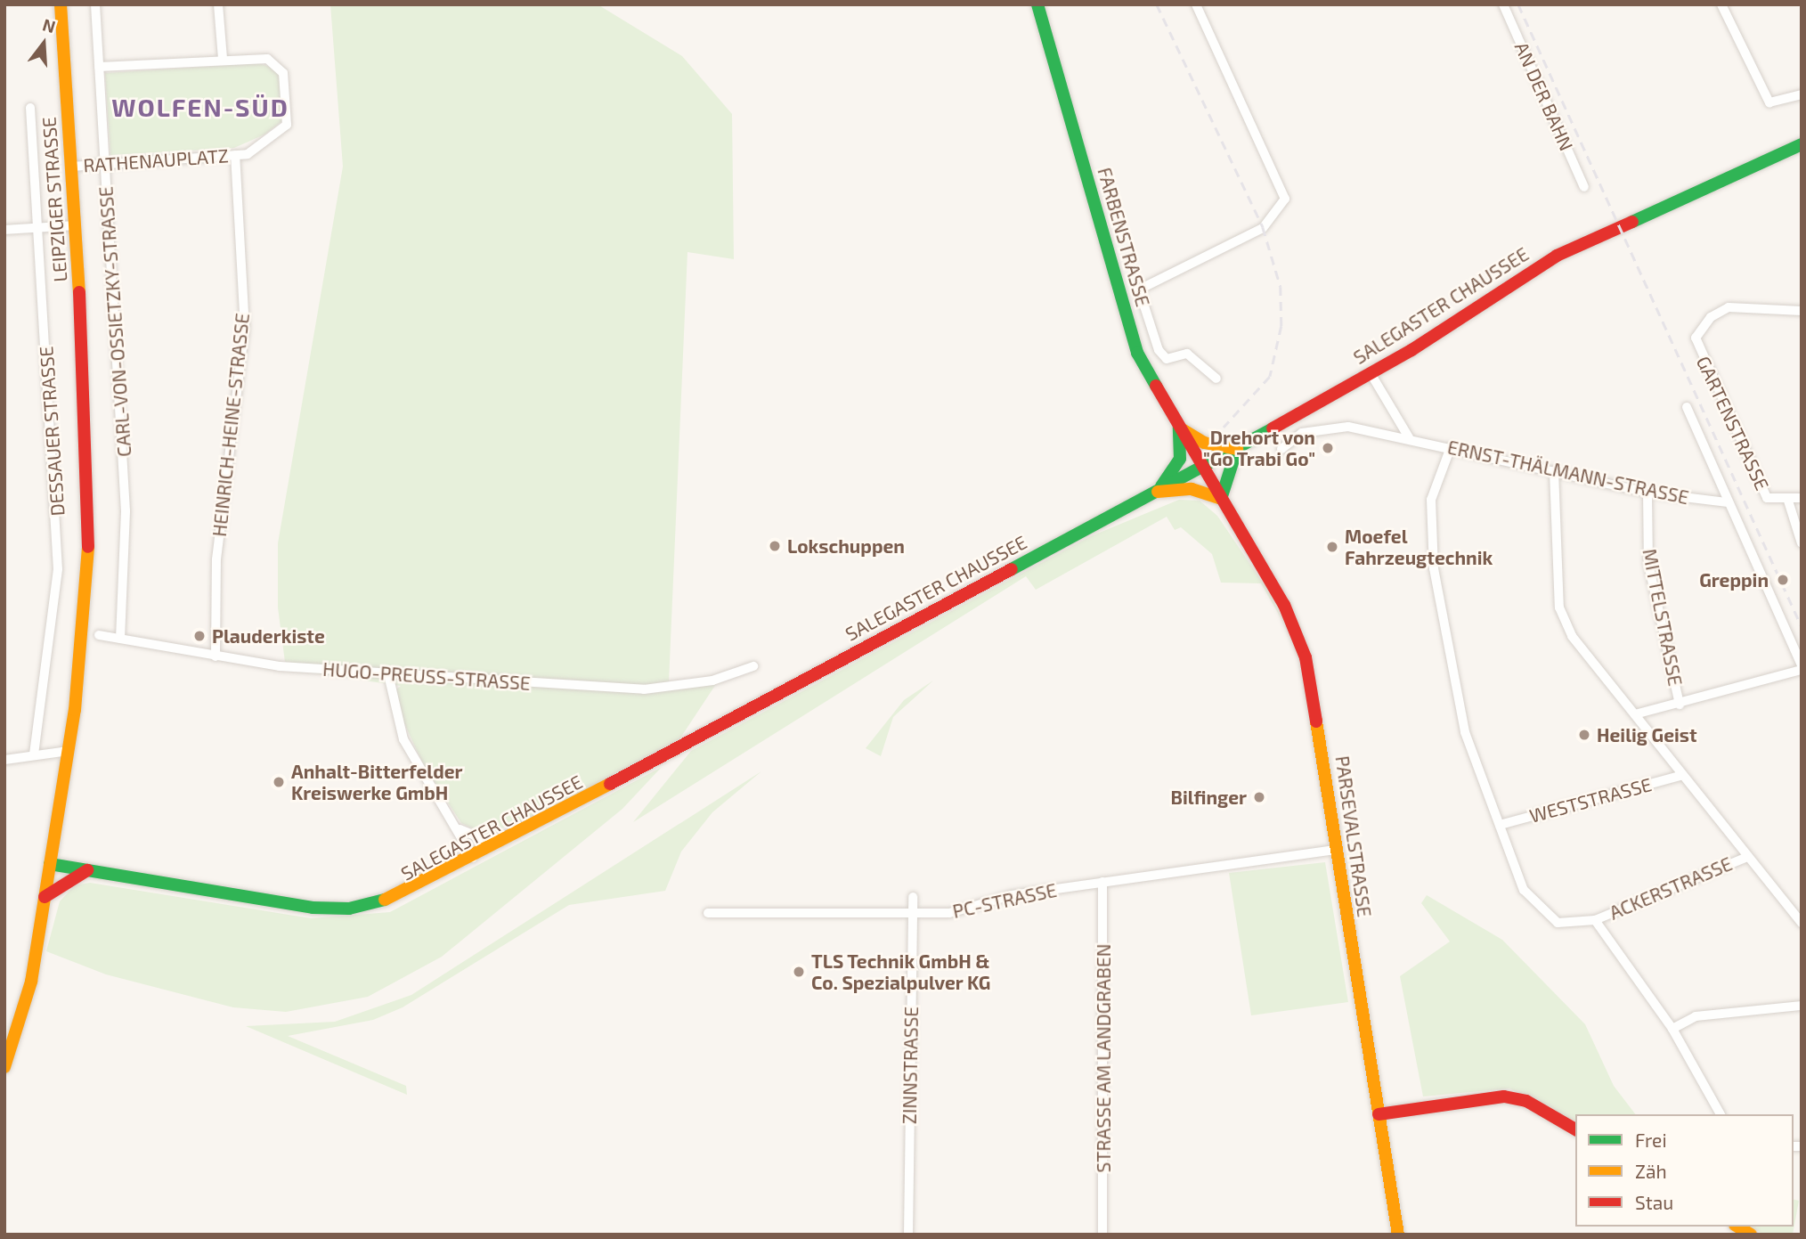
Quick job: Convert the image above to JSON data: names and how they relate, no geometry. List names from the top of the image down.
{
  "streets": {
    "main road": [
      "LEIPZIGER STRASSE",
      "FARBENSTRASSE",
      "SALEGASTER CHAUSSEE",
      "PARSEVALSTRASSE"
    ],
    "street": [
      "AN DER BAHN",
      "RATHENAUPLATZ",
      "CARL-VON-OSSIETZKY-STRASSE",
      "GARTENSTRASSE",
      "HEINRICH-HEINE-STRASSE",
      "DESSAUER STRASSE",
      "ERNST-THÄLMANN-STRASSE",
      "MITTELSTRASSE",
      "HUGO-PREUSS-STRASSE",
      "WESTSTRASSE",
      "ACKERSTRASSE",
      "PC-STRASSE",
      "STRASSE AM LANDGRABEN",
      "ZINNSTRASSE"
    ]
  },
  "crossings": [
    ["RATHENAUPLATZ", "LEIPZIGER STRASSE"],
    ["RATHENAUPLATZ", "CARL-VON-OSSIETZKY-STRASSE"],
    ["RATHENAUPLATZ", "HEINRICH-HEINE-STRASSE"],
    ["LEIPZIGER STRASSE", "SALEGASTER CHAUSSEE"],
    ["FARBENSTRASSE", "SALEGASTER CHAUSSEE"],
    ["FARBENSTRASSE", "PARSEVALSTRASSE"],
    ["SALEGASTER CHAUSSEE", "PARSEVALSTRASSE"],
    ["CARL-VON-OSSIETZKY-STRASSE", "HUGO-PREUSS-STRASSE"],
    ["HEINRICH-HEINE-STRASSE", "HUGO-PREUSS-STRASSE"],
    ["ERNST-THÄLMANN-STRASSE", "MITTELSTRASSE"],
    ["ERNST-THÄLMANN-STRASSE", "ACKERSTRASSE"],
    ["WESTSTRASSE", "ACKERSTRASSE"],
    ["PARSEVALSTRASSE", "PC-STRASSE"],
    ["PC-STRASSE", "STRASSE AM LANDGRABEN"],
    ["PC-STRASSE", "ZINNSTRASSE"]
  ],
  "districts": ["WOLFEN-SÜD"],
  "places": [
    "Drehort von \"Go Trabi Go\"",
    "Lokschuppen",
    "Moefel Fahrzeugtechnik",
    "Greppin",
    "Plauderkiste",
    "Heilig Geist",
    "Anhalt-Bitterfelder Kreiswerke GmbH",
    "Bilfinger",
    "TLS Technik GmbH & Co. Spezialpulver KG"
  ],
  "legend": ["Frei", "Zäh", "Stau"],
  "north": "top"
}
